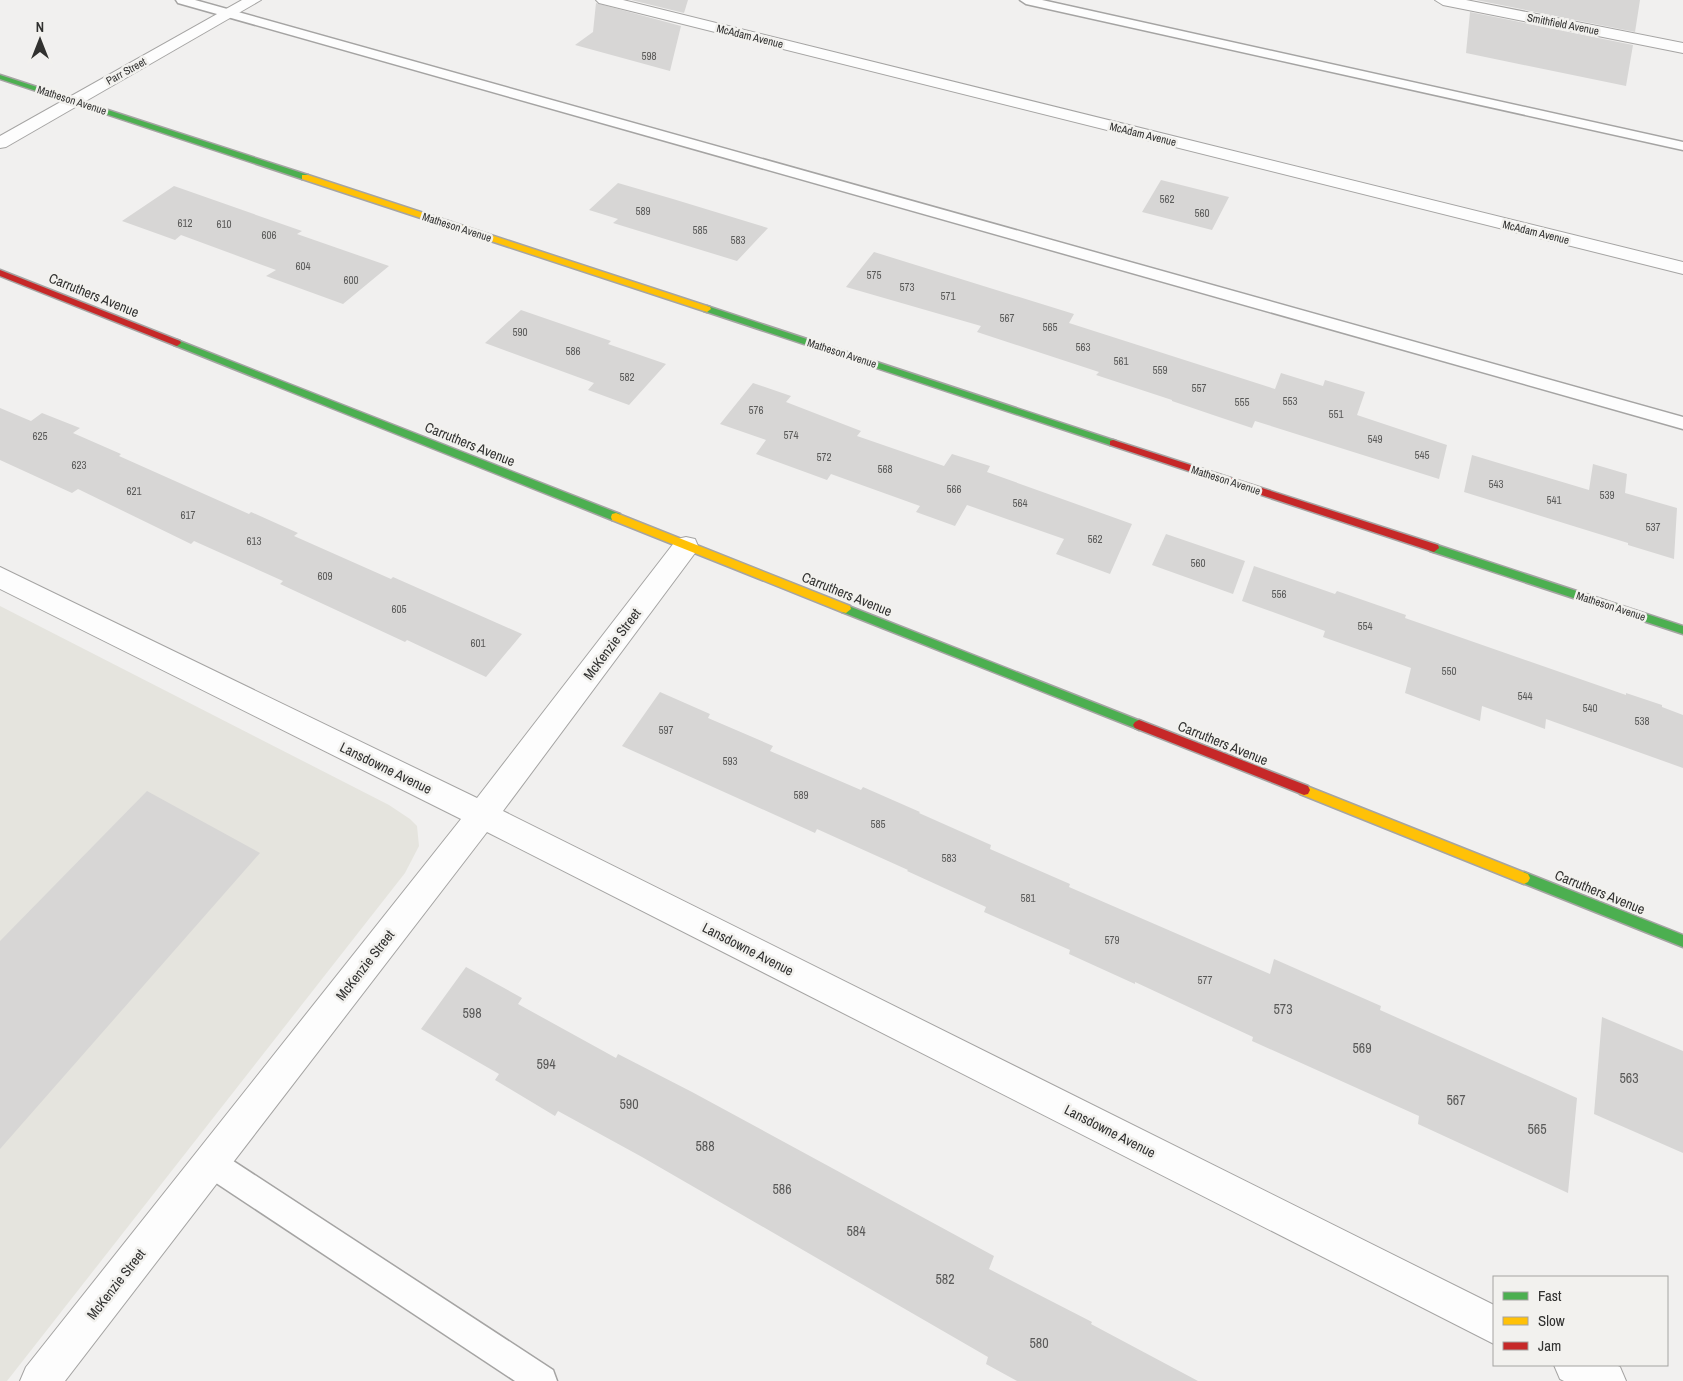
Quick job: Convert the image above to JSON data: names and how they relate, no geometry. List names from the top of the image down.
{
  "streets": {
    "street": [
      "Smithfield Avenue",
      "McAdam Avenue",
      "Parr Street",
      "Matheson Avenue",
      "Carruthers Avenue",
      "McKenzie Street",
      "Lansdowne Avenue"
    ]
  },
  "crossings": [
    ["Parr Street", "Matheson Avenue"],
    ["Carruthers Avenue", "McKenzie Street"],
    ["McKenzie Street", "Lansdowne Avenue"]
  ],
  "house_numbers": [
    "598",
    "562",
    "589",
    "560",
    "612",
    "610",
    "585",
    "606",
    "583",
    "604",
    "575",
    "600",
    "573",
    "571",
    "567",
    "565",
    "590",
    "563",
    "586",
    "561",
    "559",
    "582",
    "557",
    "553",
    "555",
    "576",
    "551",
    "574",
    "625",
    "549",
    "545",
    "572",
    "623",
    "568",
    "543",
    "566",
    "621",
    "539",
    "541",
    "564",
    "617",
    "537",
    "562",
    "613",
    "560",
    "609",
    "556",
    "605",
    "554",
    "601",
    "550",
    "544",
    "540",
    "538",
    "597",
    "593",
    "589",
    "585",
    "583",
    "581",
    "579",
    "577",
    "573",
    "598",
    "569",
    "594",
    "563",
    "567",
    "590",
    "565",
    "588",
    "586",
    "584",
    "582",
    "580"
  ],
  "legend": ["Fast", "Slow", "Jam"],
  "north": "top"
}
